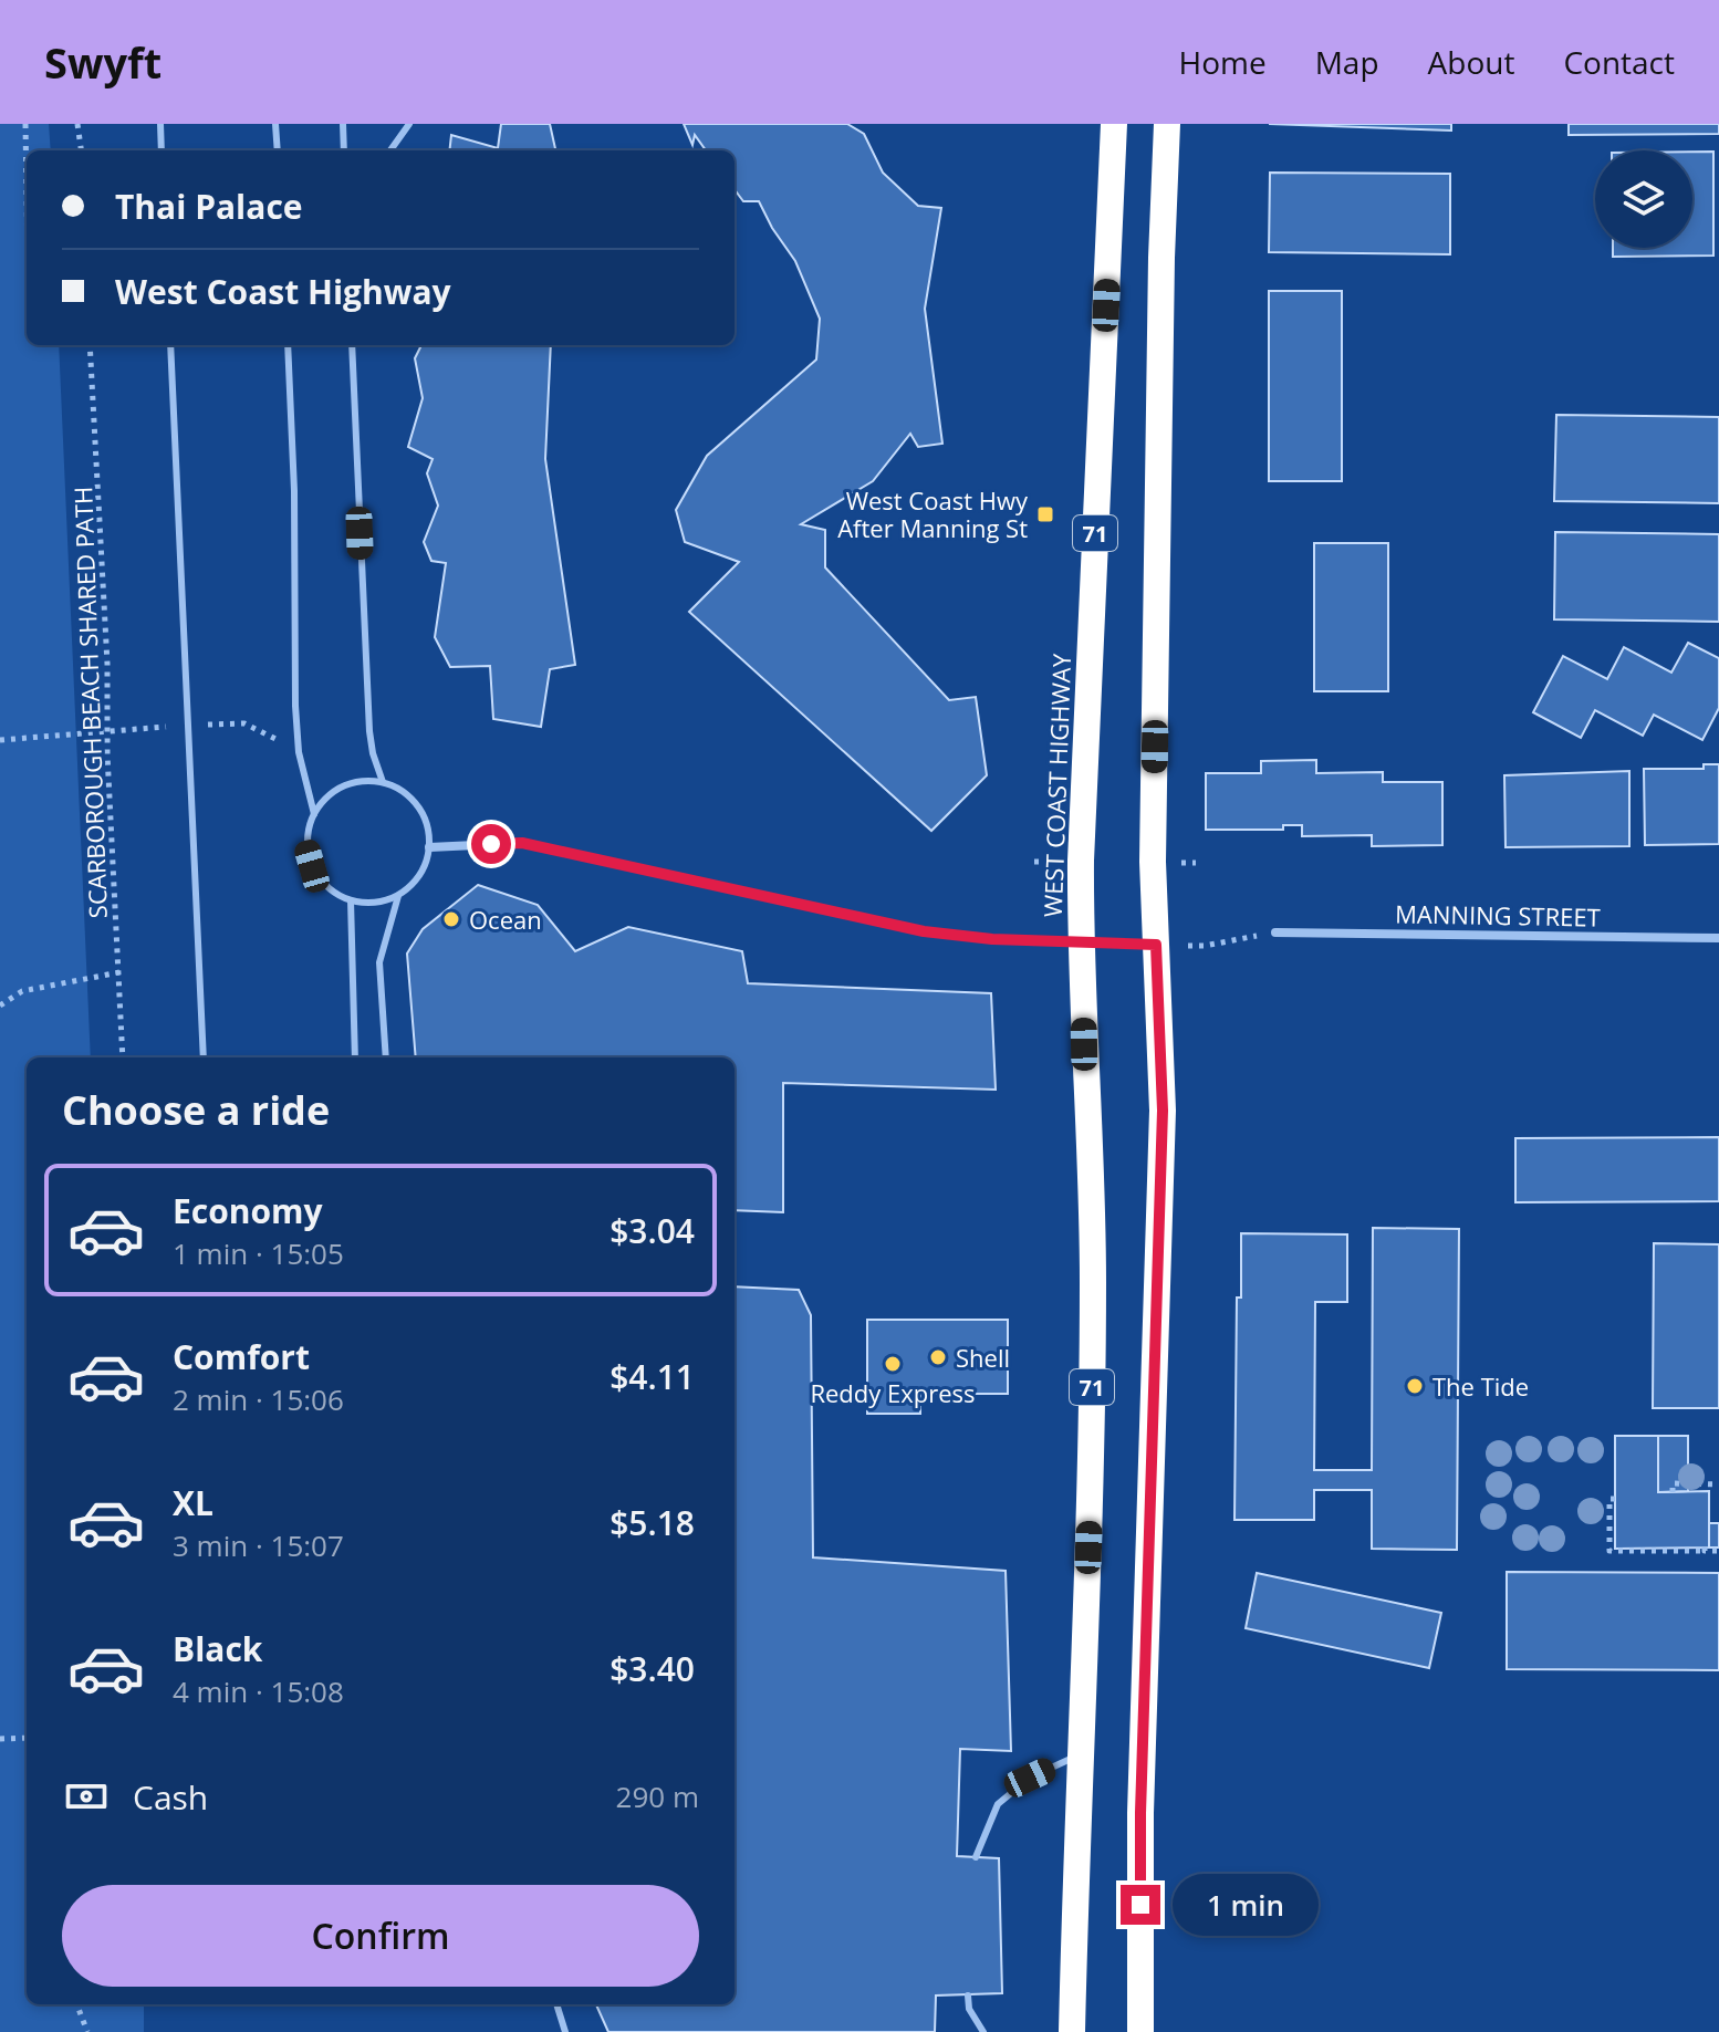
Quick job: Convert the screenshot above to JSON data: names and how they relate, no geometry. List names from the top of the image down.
{
  "streets": {
    "highway": ["71", "WEST COAST HIGHWAY"],
    "street": ["MANNING STREET"],
    "path": ["SCARBOROUGH BEACH SHARED PATH"]
  },
  "places": {
    "transit": ["West Coast Hwy After Manning St"],
    "other": [
      "Ocean",
      "Shell",
      "Reddy Express",
      "The Tide"
    ]
  },
  "page": {
    "header": "Swyft",
    "nav": [
      "Home",
      "Map",
      "About",
      "Contact"
    ],
    "banner": ["Thai Palace", "West Coast Highway"],
    "heading": "Choose a ride",
    "list": [
      {
        "name": "Economy",
        "note": "1 min · 15:05",
        "value": "$3.04"
      },
      {
        "name": "Comfort",
        "note": "2 min · 15:06",
        "value": "$4.11"
      },
      {
        "name": "XL",
        "note": "3 min · 15:07",
        "value": "$5.18"
      },
      {
        "name": "Black",
        "note": "4 min · 15:08",
        "value": "$3.40"
      }
    ],
    "pay": ["Cash", "290 m"],
    "buttons": "Confirm",
    "bubble": "1 min"
  }
}
